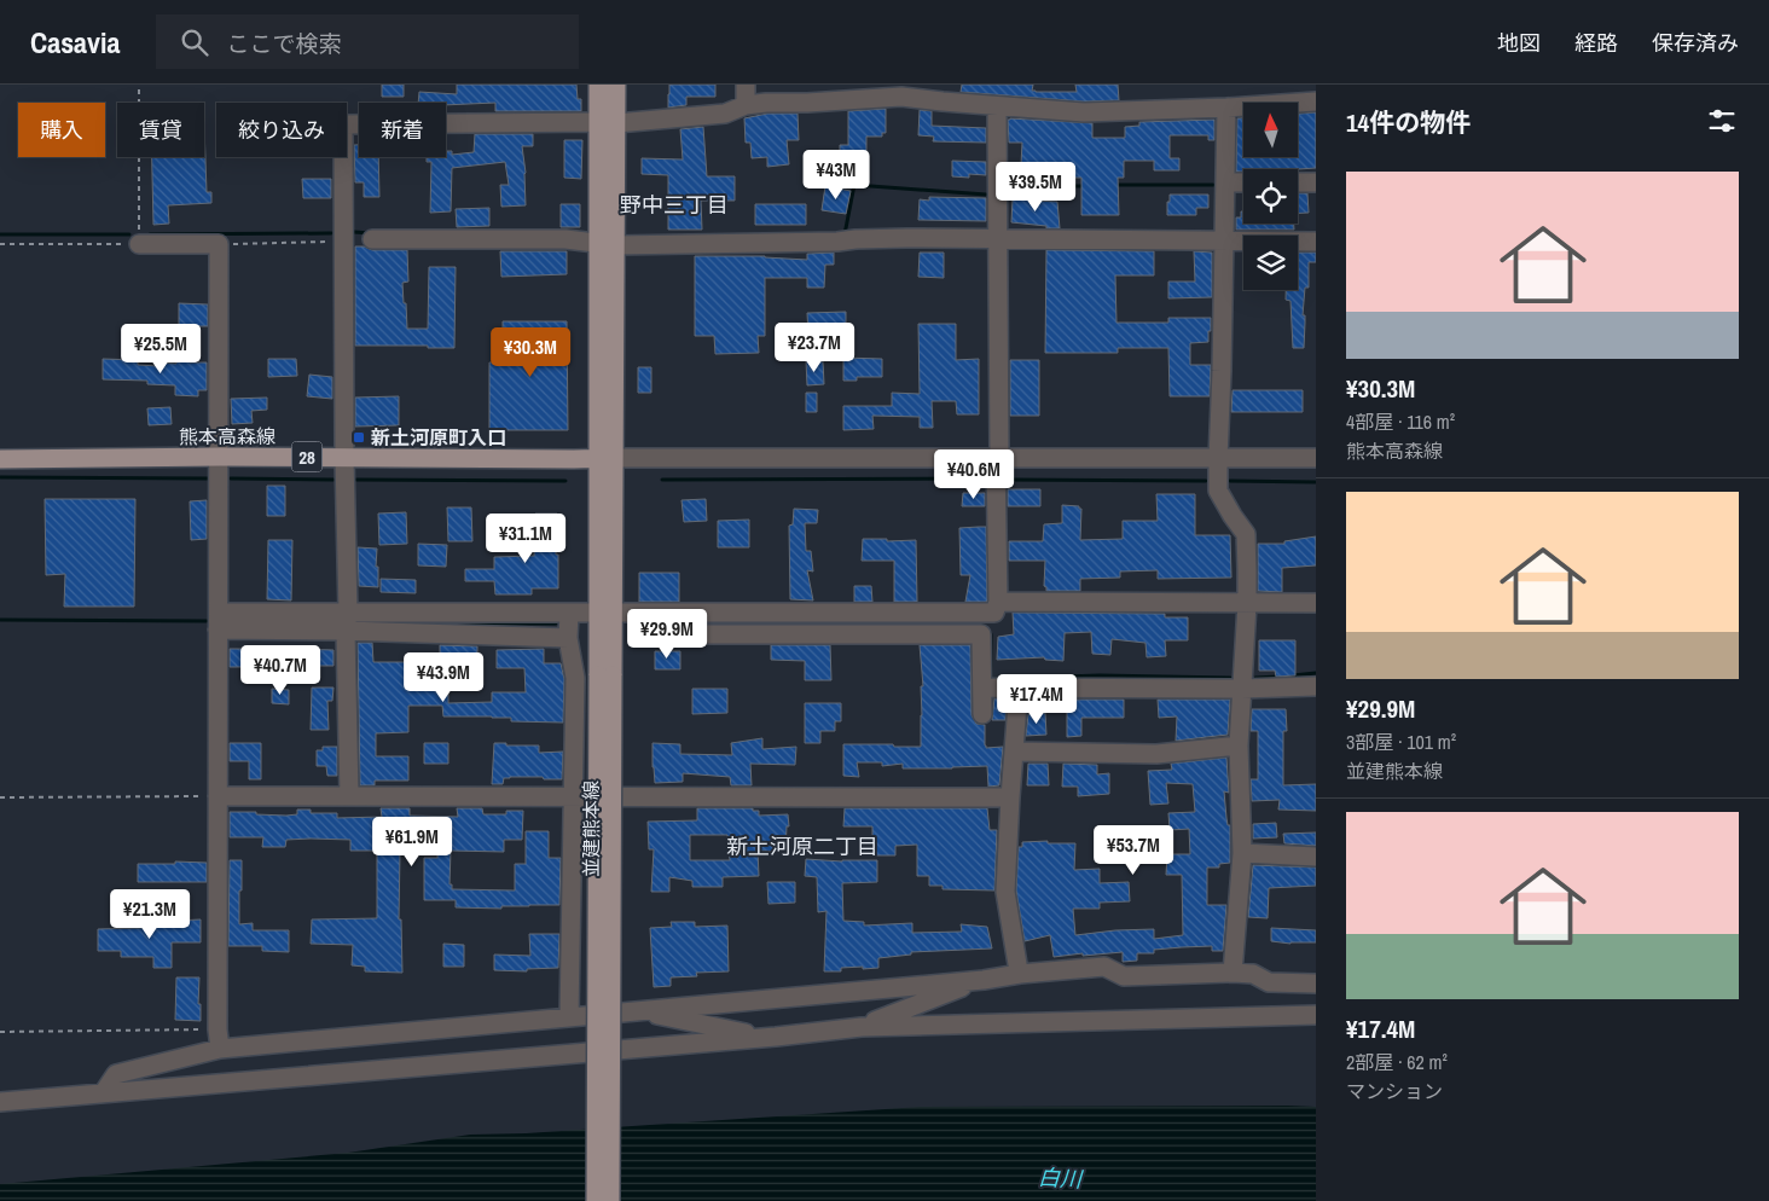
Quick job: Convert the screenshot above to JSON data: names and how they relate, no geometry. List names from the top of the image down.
{
  "streets": {
    "main road": ["熊本高森線", "28", "並建熊本線"]
  },
  "crossings": [
    ["熊本高森線", "並建熊本線"]
  ],
  "districts": ["野中三丁目", "新土河原二丁目"],
  "water": ["白川"],
  "places": {
    "transit": ["新土河原町入口"]
  },
  "north": "top",
  "page": {
    "header": "Casavia",
    "search": "ここで検索",
    "nav": ["地図", "経路", "保存済み"],
    "heading": "14件の物件",
    "chip": [
      "購入",
      "賃貸",
      "絞り込み",
      "新着"
    ],
    "price": [
      "¥43M",
      "¥39.5M",
      "¥23.7M",
      "¥25.5M",
      "¥30.3M",
      "¥40.6M",
      "¥31.1M",
      "¥29.9M",
      "¥40.7M",
      "¥43.9M",
      "¥17.4M",
      "¥61.9M",
      "¥53.7M",
      "¥21.3M"
    ],
    "list": [
      {
        "name": "¥30.3M",
        "note": "4部屋 · 116 m² · 熊本高森線"
      },
      {
        "name": "¥29.9M",
        "note": "3部屋 · 101 m² · 並建熊本線"
      },
      {
        "name": "¥17.4M",
        "note": "2部屋 · 62 m² · マンション"
      }
    ]
  }
}
